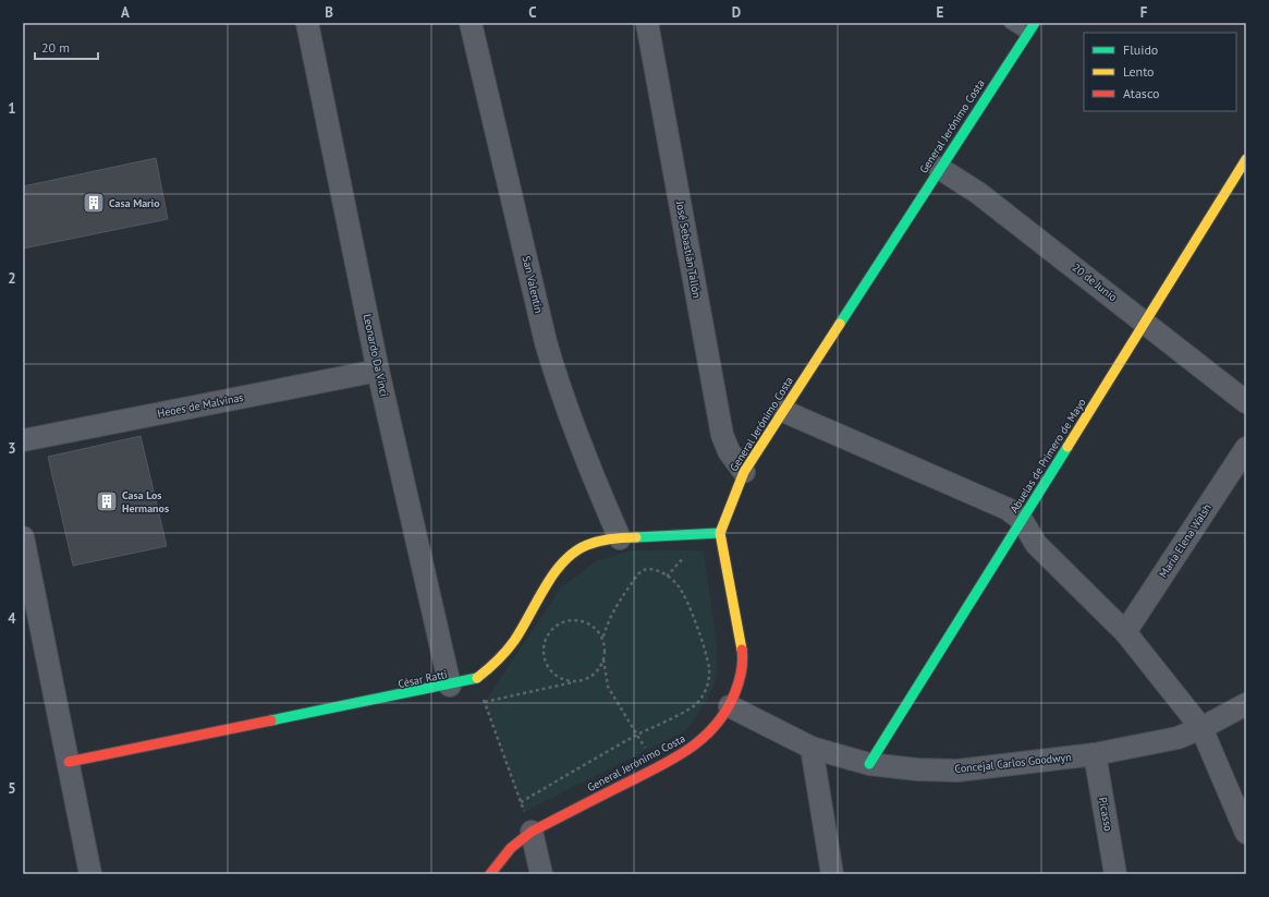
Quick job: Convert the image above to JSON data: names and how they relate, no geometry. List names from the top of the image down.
{
  "streets": {
    "street": [
      "General Jerónimo Costa",
      "José Sebastián Tallón",
      "20 de Junio",
      "San Valentín",
      "Leonardo Da Vinci",
      "Heoes de Malvinas",
      "Abuelas de Primero de Mayo",
      "María Elena Walsh",
      "César Ratti",
      "Concejal Carlos Goodwyn",
      "Picasso"
    ]
  },
  "crossings": [
    ["General Jerónimo Costa", "José Sebastián Tallón"],
    ["General Jerónimo Costa", "20 de Junio"],
    ["General Jerónimo Costa", "César Ratti"],
    ["General Jerónimo Costa", "Concejal Carlos Goodwyn"],
    ["20 de Junio", "Abuelas de Primero de Mayo"],
    ["San Valentín", "César Ratti"],
    ["Leonardo Da Vinci", "Heoes de Malvinas"],
    ["Leonardo Da Vinci", "César Ratti"],
    ["Abuelas de Primero de Mayo", "Concejal Carlos Goodwyn"],
    ["Concejal Carlos Goodwyn", "Picasso"]
  ],
  "places": {
    "building": ["Casa Mario", "Casa Los Hermanos"]
  },
  "legend": ["Fluido", "Lento", "Atasco"],
  "scale_bar": "20 m",
  "grid": {
    "columns": [
      "A",
      "B",
      "C",
      "D",
      "E",
      "F"
    ],
    "rows": [
      "1",
      "2",
      "3",
      "4",
      "5"
    ]
  }
}
